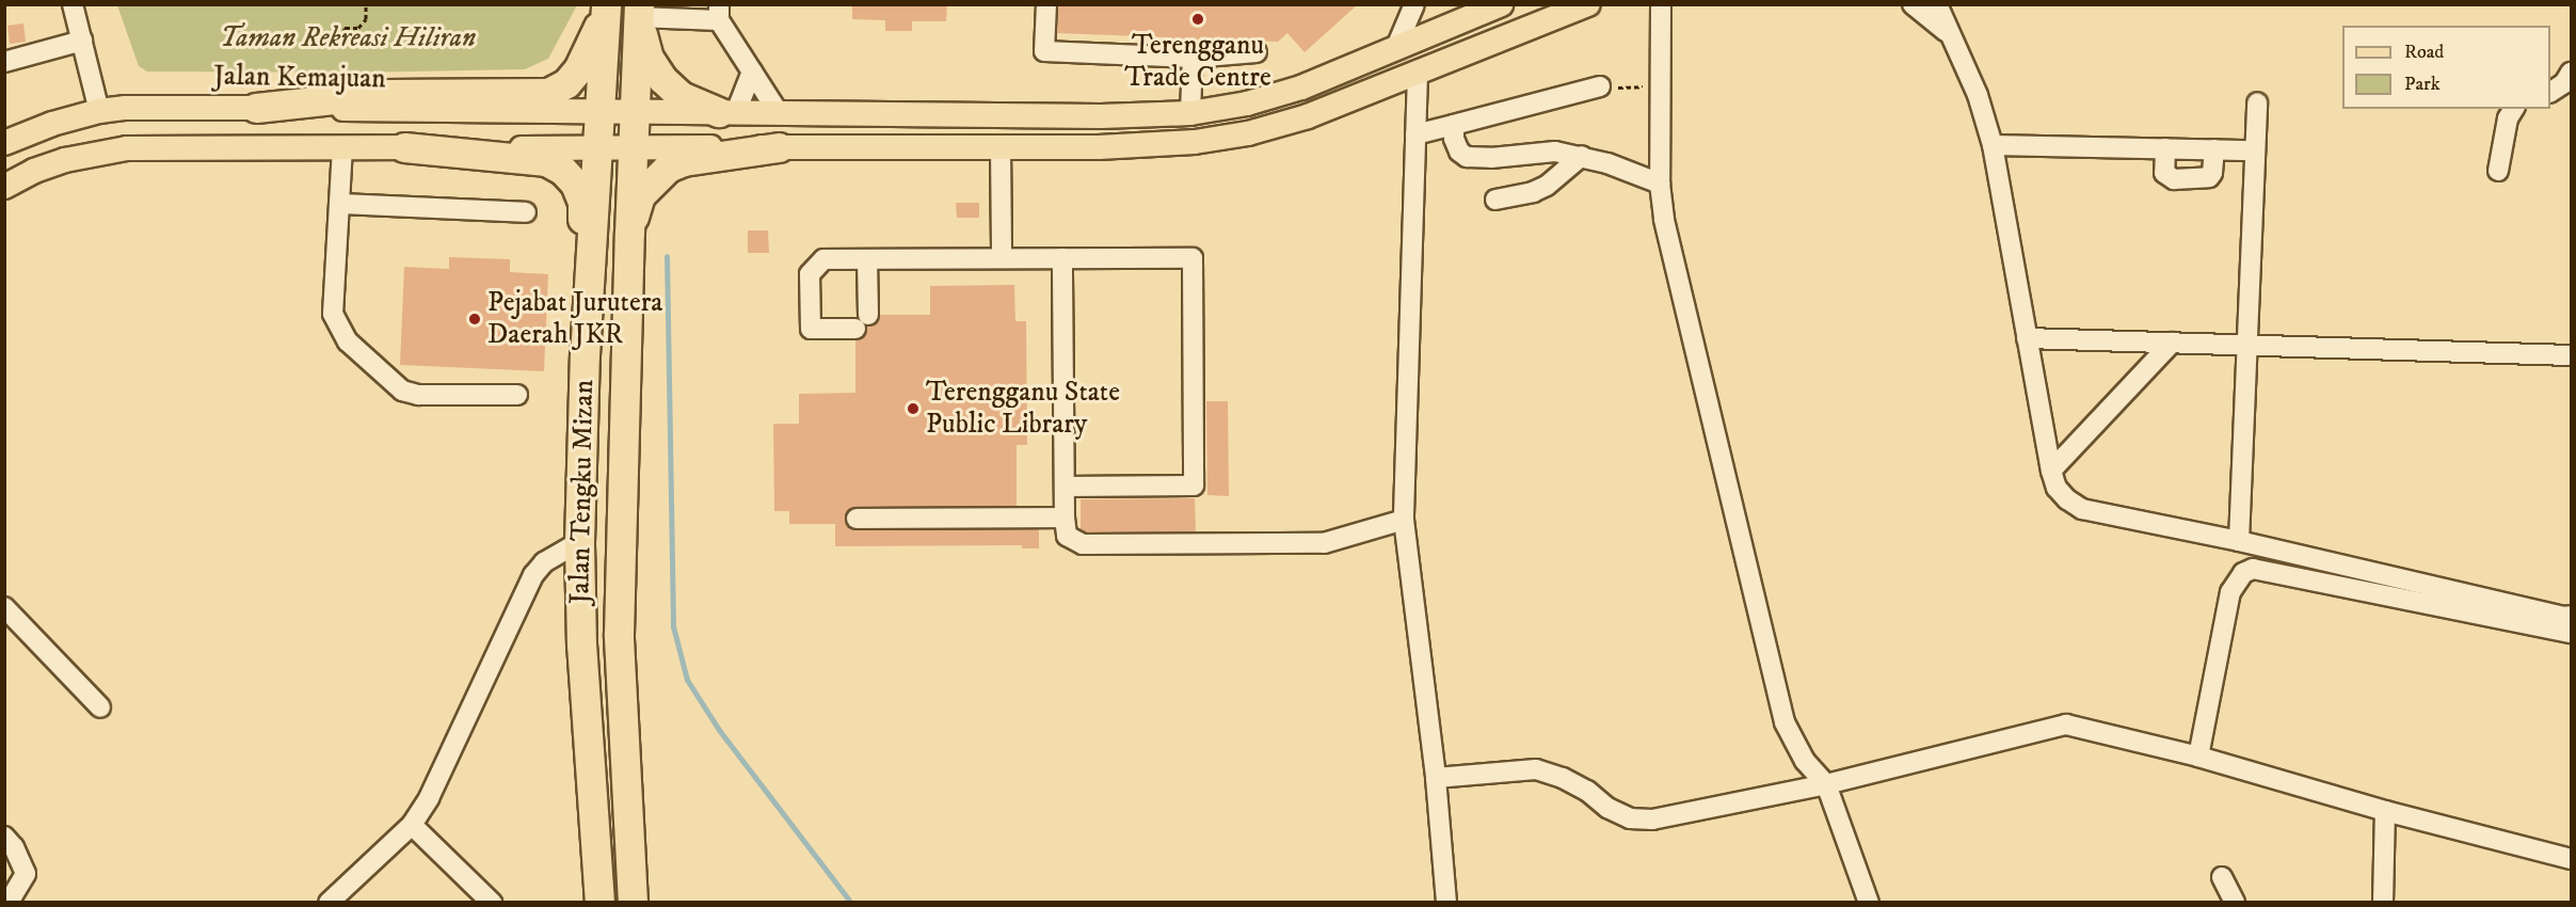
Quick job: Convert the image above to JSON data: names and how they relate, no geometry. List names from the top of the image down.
{
  "streets": {
    "highway": ["Jalan Tengku Mizan"],
    "main road": ["Jalan Kemajuan"]
  },
  "crossings": [
    ["Jalan Kemajuan", "Jalan Tengku Mizan"]
  ],
  "parks": ["Taman Rekreasi Hiliran"],
  "places": ["Terengganu Trade Centre", "Pejabat Jurutera Daerah JKR", "Terengganu State Public Library"],
  "legend": ["Road", "Park"]
}
